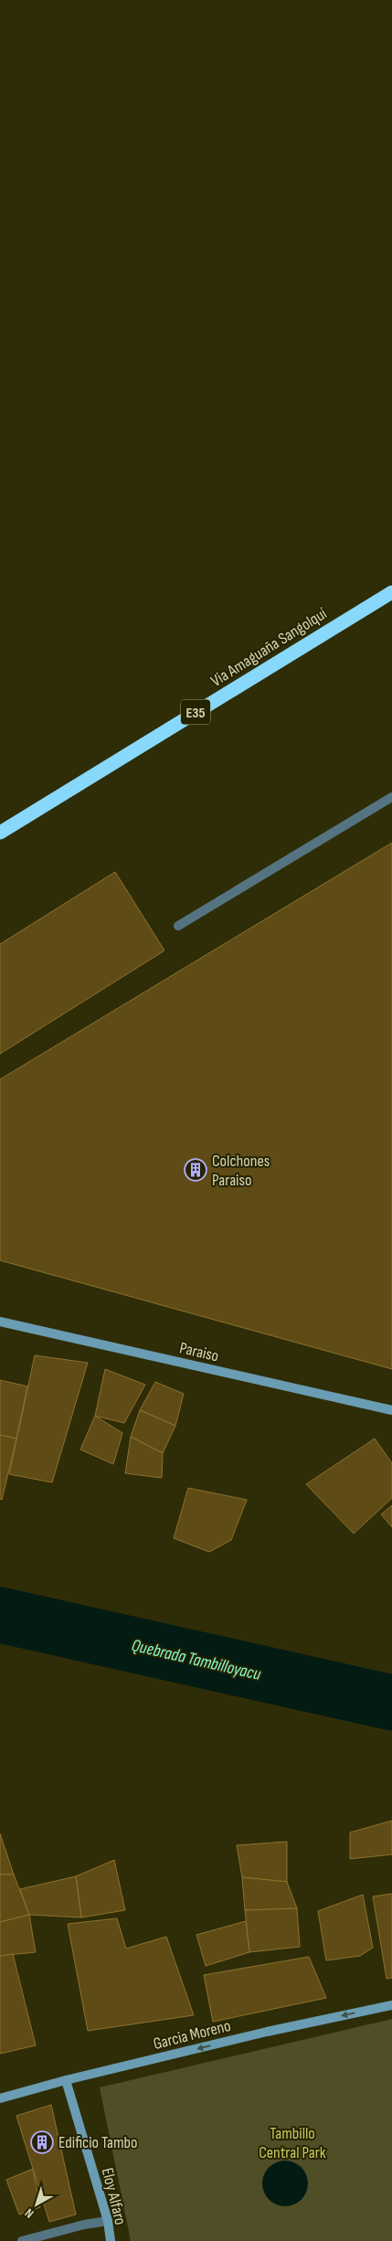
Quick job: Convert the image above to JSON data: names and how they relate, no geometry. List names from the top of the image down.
{
  "streets": {
    "highway": ["Via Amaguaña Sangolquí", "E35"],
    "street": ["Paraiso", "Garcia Moreno", "Eloy Alfaro"]
  },
  "crossings": [
    ["Garcia Moreno", "Eloy Alfaro"]
  ],
  "one_way": ["Garcia Moreno"],
  "water": ["Quebrada Tambilloyacu"],
  "parks": ["Tambillo Central Park"],
  "places": {
    "building": ["Colchones Paraiso", "Edificio Tambo"]
  },
  "north": "bottom left"
}
